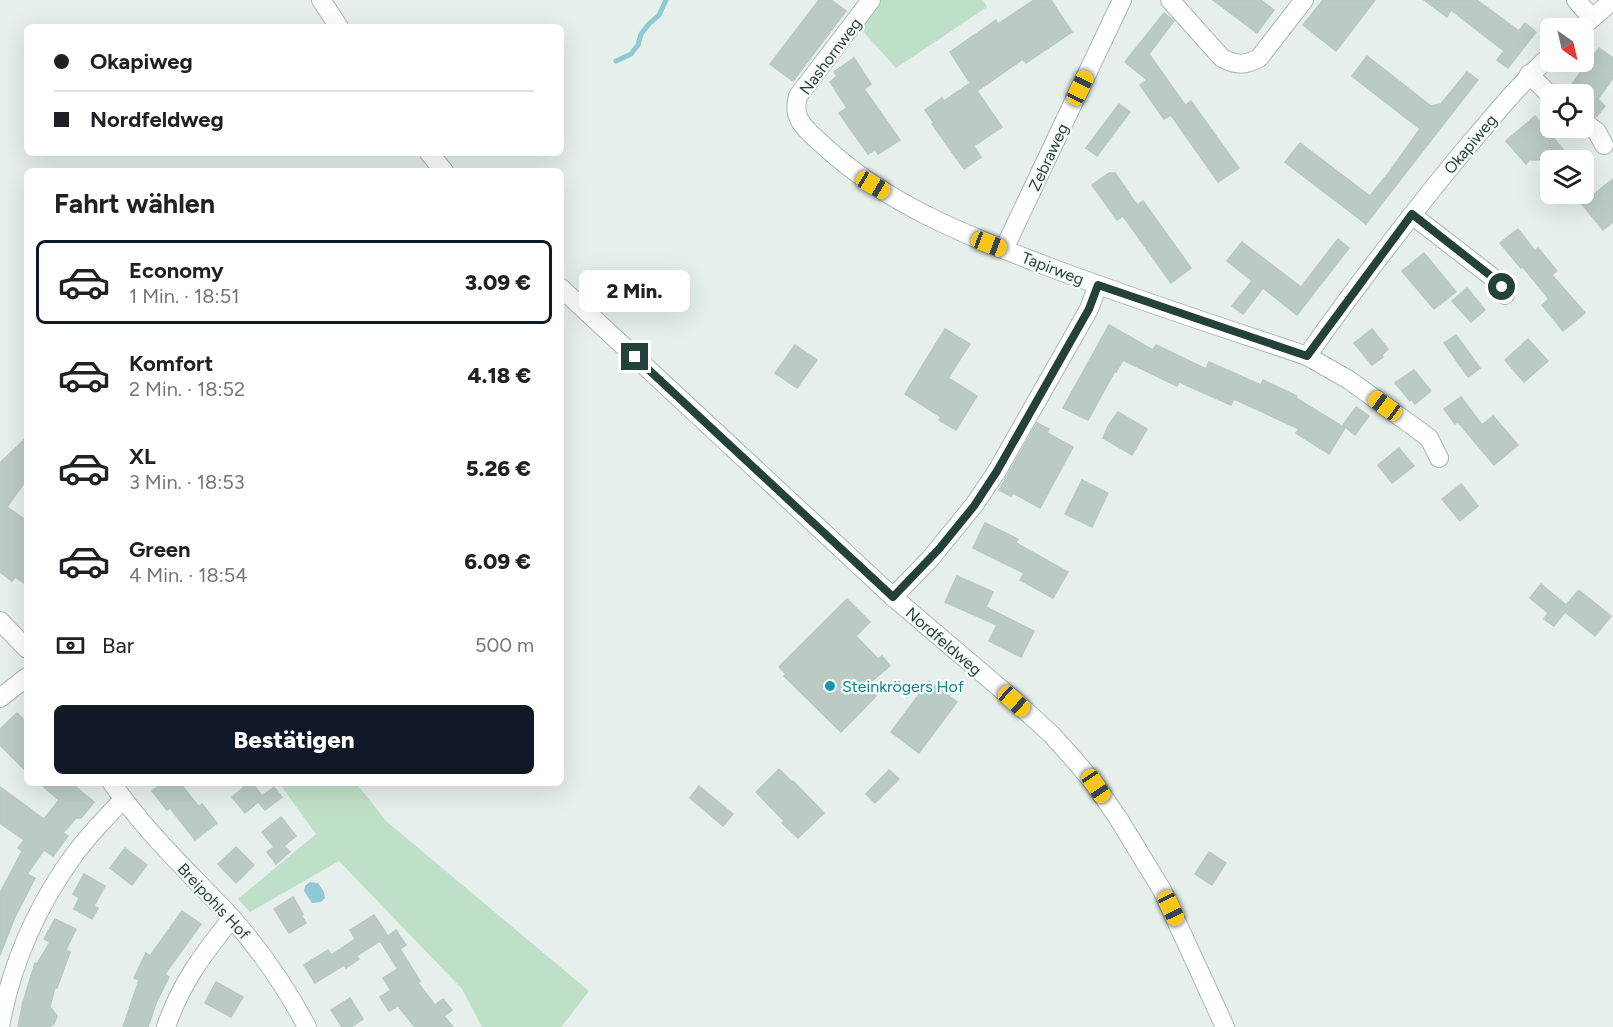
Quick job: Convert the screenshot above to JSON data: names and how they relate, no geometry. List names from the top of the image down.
{
  "streets": {
    "street": [
      "Nashornweg",
      "Okapiweg",
      "Zebraweg",
      "Tapirweg",
      "Nordfeldweg",
      "Breipohls Hof"
    ]
  },
  "crossings": [
    ["Nashornweg", "Zebraweg"],
    ["Nashornweg", "Tapirweg"],
    ["Okapiweg", "Tapirweg"],
    ["Zebraweg", "Tapirweg"]
  ],
  "places": ["Steinkrögers Hof"],
  "north": "bottom right",
  "page": {
    "banner": ["Okapiweg", "Nordfeldweg"],
    "heading": "Fahrt wählen",
    "list": [
      {
        "name": "Economy",
        "note": "1 Min. · 18:51",
        "value": "3.09 €"
      },
      {
        "name": "Komfort",
        "note": "2 Min. · 18:52",
        "value": "4.18 €"
      },
      {
        "name": "XL",
        "note": "3 Min. · 18:53",
        "value": "5.26 €"
      },
      {
        "name": "Green",
        "note": "4 Min. · 18:54",
        "value": "6.09 €"
      }
    ],
    "bubble": "2 Min.",
    "pay": ["Bar", "500 m"],
    "buttons": "Bestätigen"
  }
}
